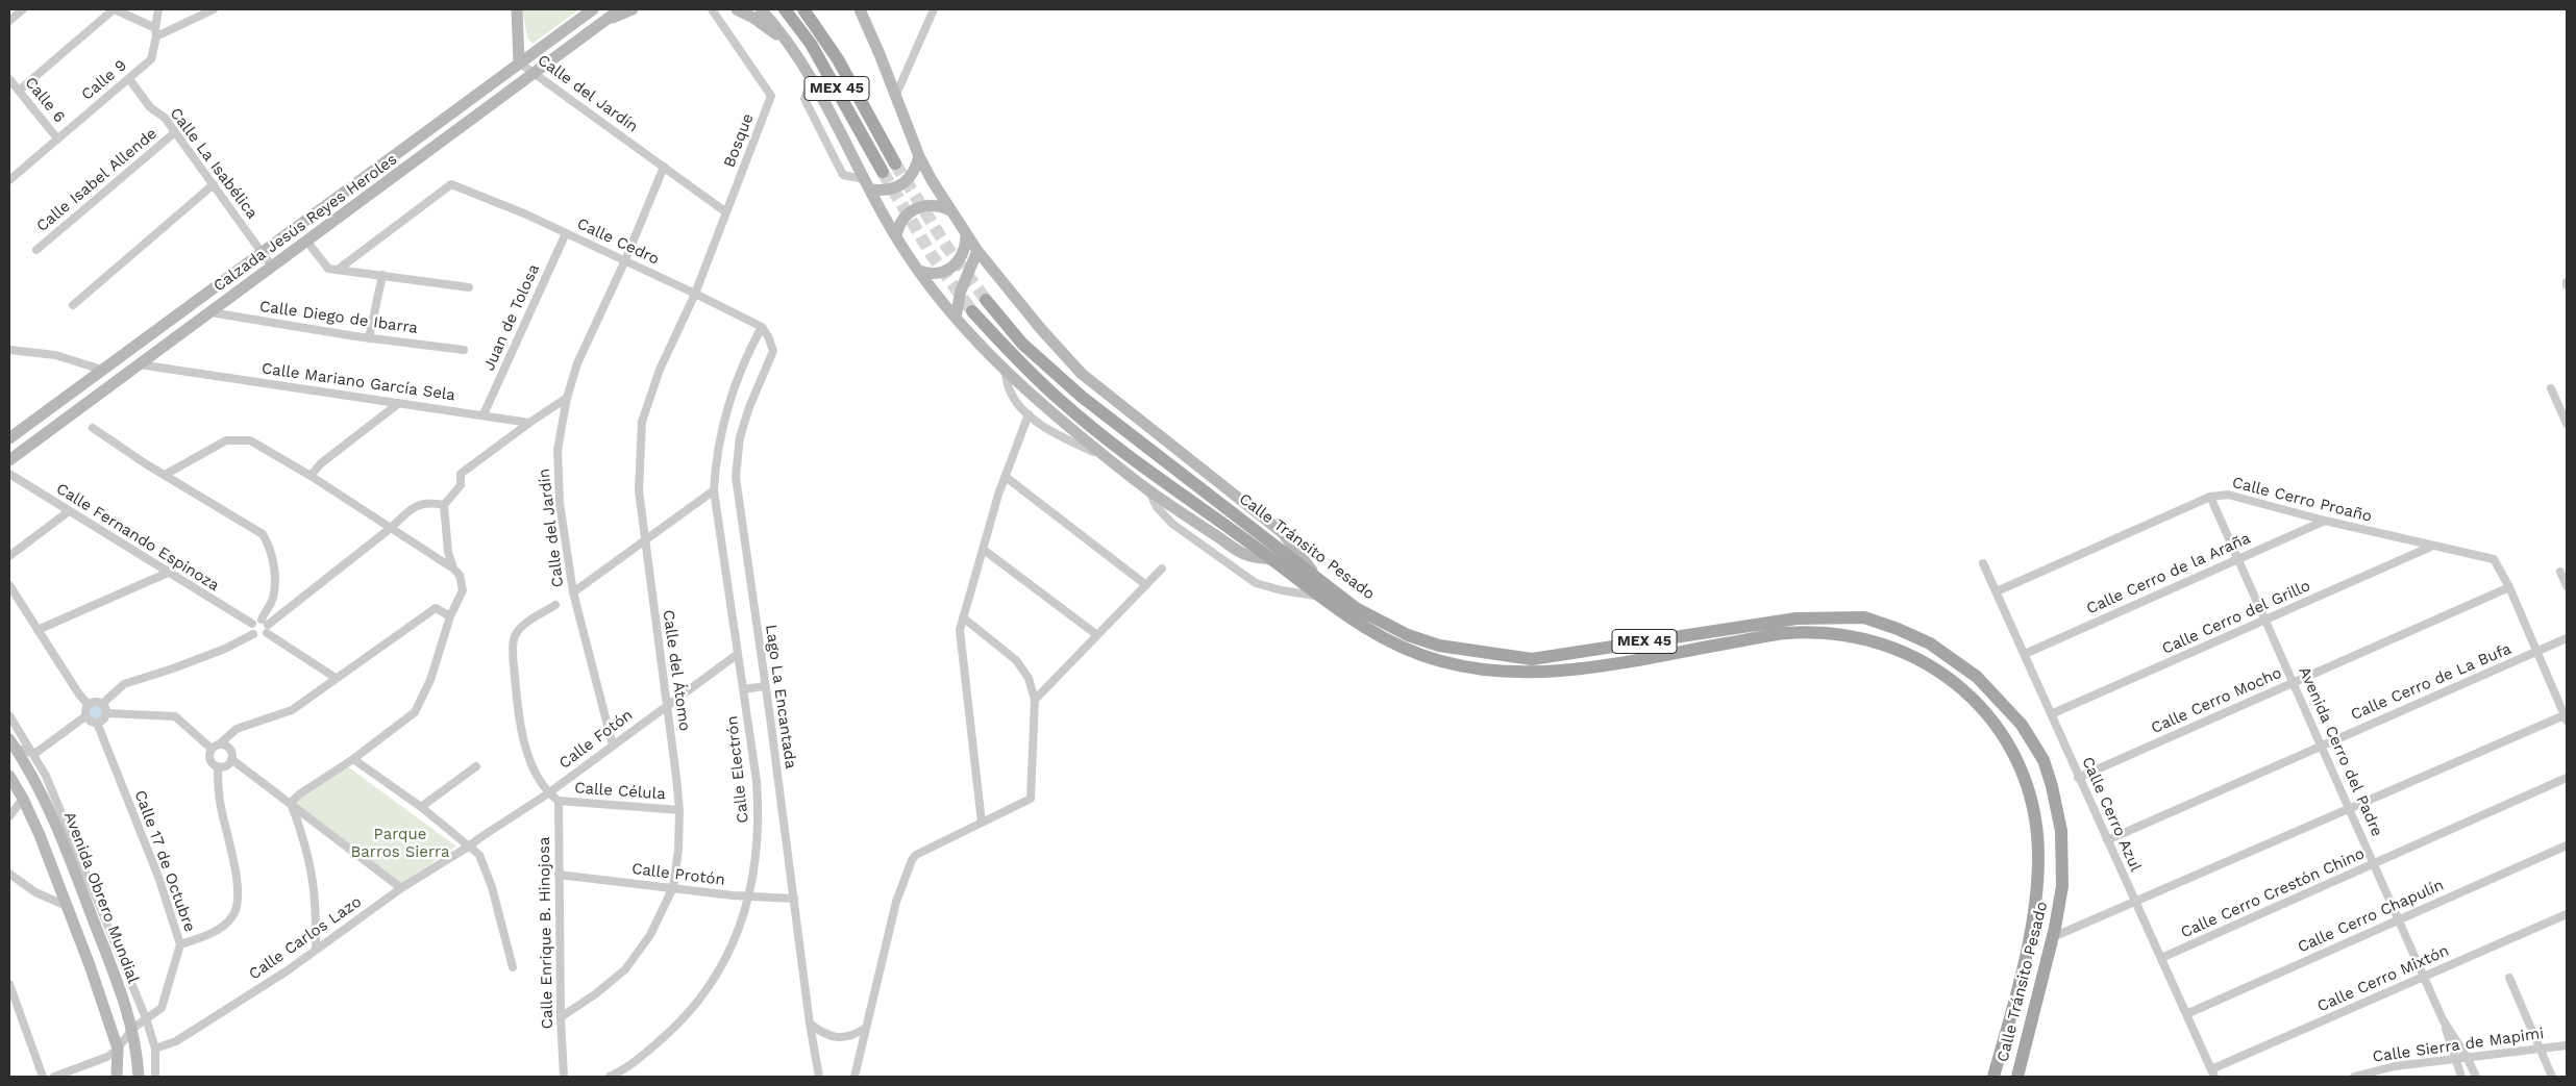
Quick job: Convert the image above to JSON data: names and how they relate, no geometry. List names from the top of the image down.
{
  "streets": {
    "main road": ["MEX 45", "Calle Tránsito Pesado"],
    "street": [
      "Calle 9",
      "Calle del Jardín",
      "Calle 6",
      "Bosque",
      "Calle La Isabélica",
      "Calle Isabel Allende",
      "Calzada Jesús Reyes Heroles",
      "Calle Cedro",
      "Calle Diego de Ibarra",
      "Juan de Tolosa",
      "Calle Mariano García Sela",
      "Calle Cerro Proaño",
      "Calle Fernando Espinoza",
      "Calle Cerro de la Araña",
      "Calle Cerro del Grillo",
      "Calle del Átomo",
      "Calle Cerro de La Bufa",
      "Lago La Encantada",
      "Calle Cerro Mocho",
      "Calle Fotón",
      "Avenida Cerro del Padre",
      "Calle Electrón",
      "Calle Célula",
      "Calle Cerro Azul",
      "Calle 17 de Octubre",
      "Calle Protón",
      "Calle Cerro Crestón Chino",
      "Avenida Obrero Mundial",
      "Calle Cerro Chapulín",
      "Calle Enrique B. Hinojosa",
      "Calle Carlos Lazo",
      "Calle Cerro Mixtón",
      "Calle Sierra de Mapimi"
    ]
  },
  "crossings": [
    ["Calle 9", "Calle 6"],
    ["Calle 9", "Calle La Isabélica"],
    ["Calle del Jardín", "Bosque"],
    ["Calle del Jardín", "Calzada Jesús Reyes Heroles"],
    ["Calle del Jardín", "Calle Cedro"],
    ["Calle del Jardín", "Calle Fotón"],
    ["Bosque", "Calle Cedro"],
    ["Bosque", "Calle del Átomo"],
    ["Calle La Isabélica", "Calle Isabel Allende"],
    ["Calle La Isabélica", "Calzada Jesús Reyes Heroles"],
    ["Calzada Jesús Reyes Heroles", "Calle Diego de Ibarra"],
    ["Calzada Jesús Reyes Heroles", "Calle Mariano García Sela"],
    ["Calle Cedro", "Juan de Tolosa"],
    ["Calle Cedro", "Calle del Átomo"],
    ["Calle Cedro", "Lago La Encantada"],
    ["Calle Cedro", "Calle Electrón"],
    ["Juan de Tolosa", "Calle Mariano García Sela"],
    ["Calle Cerro Proaño", "Calle Cerro de la Araña"],
    ["Calle Cerro Proaño", "Calle Cerro del Grillo"],
    ["Calle Cerro Proaño", "Calle Cerro Mocho"],
    ["Calle Cerro Proaño", "Avenida Cerro del Padre"],
    ["Calle Cerro Proaño", "Calle Cerro Azul"],
    ["Calle Cerro de la Araña", "Avenida Cerro del Padre"],
    ["Calle Cerro de la Araña", "Calle Cerro Azul"],
    ["Calle Cerro del Grillo", "Avenida Cerro del Padre"],
    ["Calle Cerro del Grillo", "Calle Cerro Azul"],
    ["Calle del Átomo", "Calle Fotón"],
    ["Calle del Átomo", "Calle Célula"],
    ["Calle del Átomo", "Calle Protón"],
    ["Calle del Átomo", "Calle Enrique B. Hinojosa"],
    ["Calle Cerro de La Bufa", "Avenida Cerro del Padre"],
    ["Calle Cerro de La Bufa", "Calle Cerro Azul"],
    ["Lago La Encantada", "Calle Electrón"],
    ["Lago La Encantada", "Calle Protón"],
    ["Calle Cerro Mocho", "Avenida Cerro del Padre"],
    ["Calle Cerro Mocho", "Calle Cerro Azul"],
    ["Calle Fotón", "Calle Electrón"],
    ["Calle Fotón", "Calle Carlos Lazo"],
    ["Avenida Cerro del Padre", "Calle Cerro Crestón Chino"],
    ["Avenida Cerro del Padre", "Calle Cerro Chapulín"],
    ["Avenida Cerro del Padre", "Calle Cerro Mixtón"],
    ["Calle Electrón", "Calle Protón"],
    ["Calle Célula", "Calle Enrique B. Hinojosa"],
    ["Calle Cerro Azul", "Calle Cerro Crestón Chino"],
    ["Calle Cerro Azul", "Calle Cerro Chapulín"],
    ["Calle Cerro Azul", "Calle Cerro Mixtón"],
    ["Calle 17 de Octubre", "Avenida Obrero Mundial"],
    ["Calle Protón", "Calle Enrique B. Hinojosa"]
  ],
  "parks": ["Parque Barros Sierra"]
}
